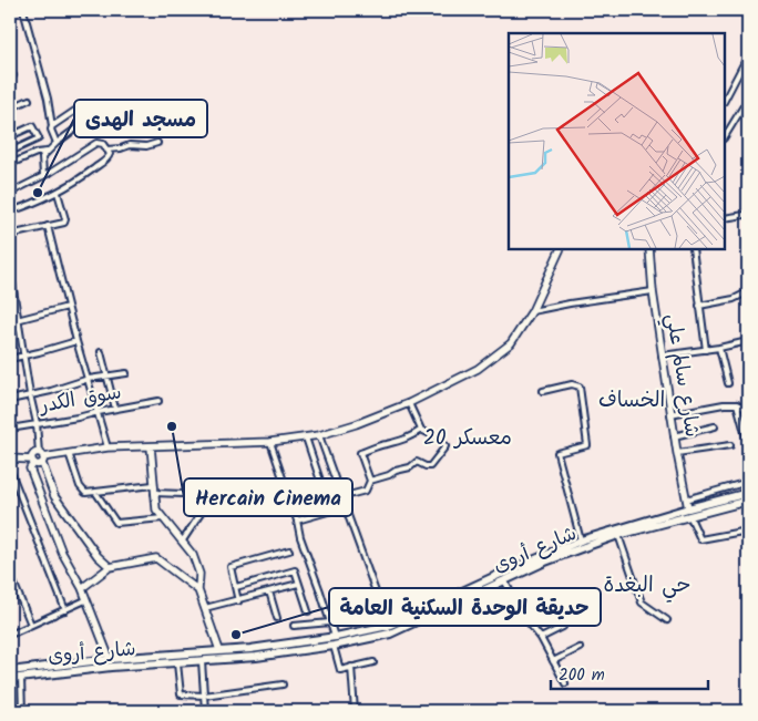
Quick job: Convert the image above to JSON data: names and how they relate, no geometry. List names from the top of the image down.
{
  "streets": {
    "main road": ["شارع أروى"],
    "street": ["شارع سالم علي", "سوق الكدر"]
  },
  "crossings": [
    ["شارع سالم علي", "شارع أروى"]
  ],
  "districts": ["الخساف", "معسكر 20", "حي البغدة"],
  "places": ["مسجد الهدى", "Hercain Cinema", "حديقة الوحدة السكنية العامة"],
  "scale_bar": "200 m"
}
